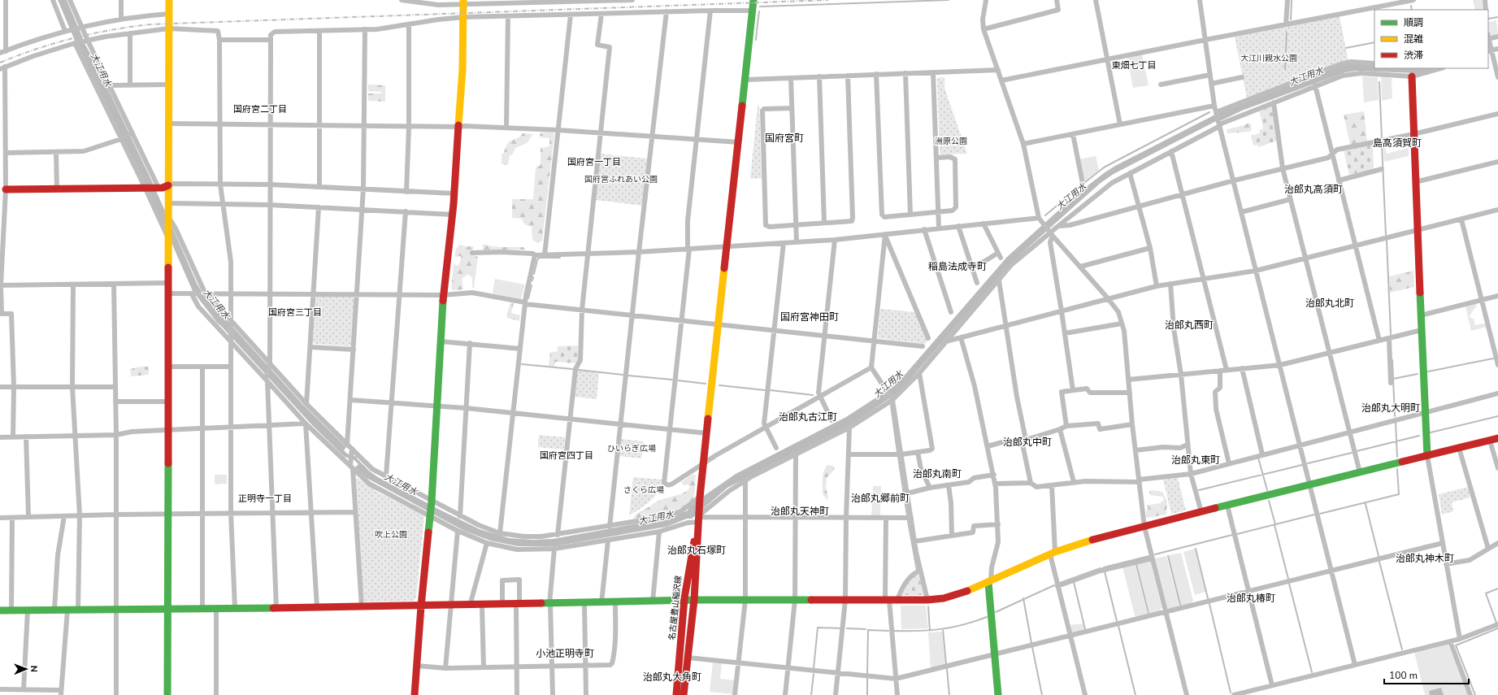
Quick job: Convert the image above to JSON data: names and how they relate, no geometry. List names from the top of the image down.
{
  "streets": {
    "street": ["名古屋豊山稲沢線"]
  },
  "districts": [
    "東畑七丁目",
    "国府宮二丁目",
    "国府宮町",
    "島高須賀町",
    "国府宮一丁目",
    "治郎丸高須町",
    "稲島法成寺町",
    "治郎丸北町",
    "国府宮三丁目",
    "国府宮神田町",
    "治郎丸西町",
    "治郎丸大明町",
    "治郎丸古江町",
    "治郎丸中町",
    "国府宮四丁目",
    "治郎丸東町",
    "治郎丸南町",
    "正明寺一丁目",
    "治郎丸郷前町",
    "治郎丸天神町",
    "治郎丸石塚町",
    "治郎丸神木町",
    "治郎丸椿町",
    "小池正明寺町",
    "治郎丸大角町"
  ],
  "water": ["大江用水"],
  "parks": [
    "大江川親水公園",
    "洲原公園",
    "国府宮ふれあい公園",
    "ひいらぎ広場",
    "さくら広場",
    "吹上公園"
  ],
  "legend": ["順調", "混雑", "渋滞"],
  "scale_bar": "100 m",
  "north": "right"
}
